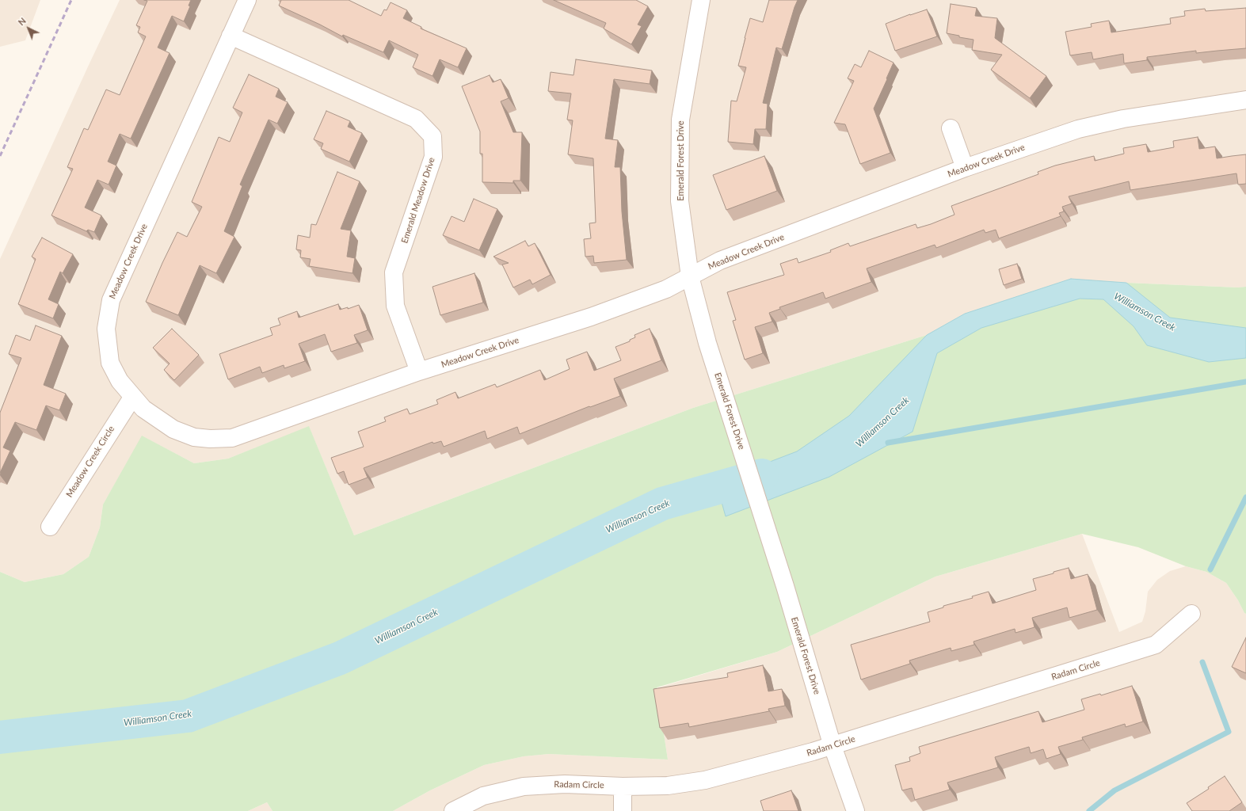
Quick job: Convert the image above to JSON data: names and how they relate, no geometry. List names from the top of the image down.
{
  "streets": {
    "street": [
      "Emerald Forest Drive",
      "Meadow Creek Drive",
      "Emerald Meadow Drive",
      "Meadow Creek Circle",
      "Radam Circle"
    ]
  },
  "crossings": [
    ["Emerald Forest Drive", "Meadow Creek Drive"],
    ["Emerald Forest Drive", "Radam Circle"],
    ["Meadow Creek Drive", "Emerald Meadow Drive"],
    ["Meadow Creek Drive", "Meadow Creek Circle"]
  ],
  "water": ["Williamson Creek"],
  "north": "top left"
}
